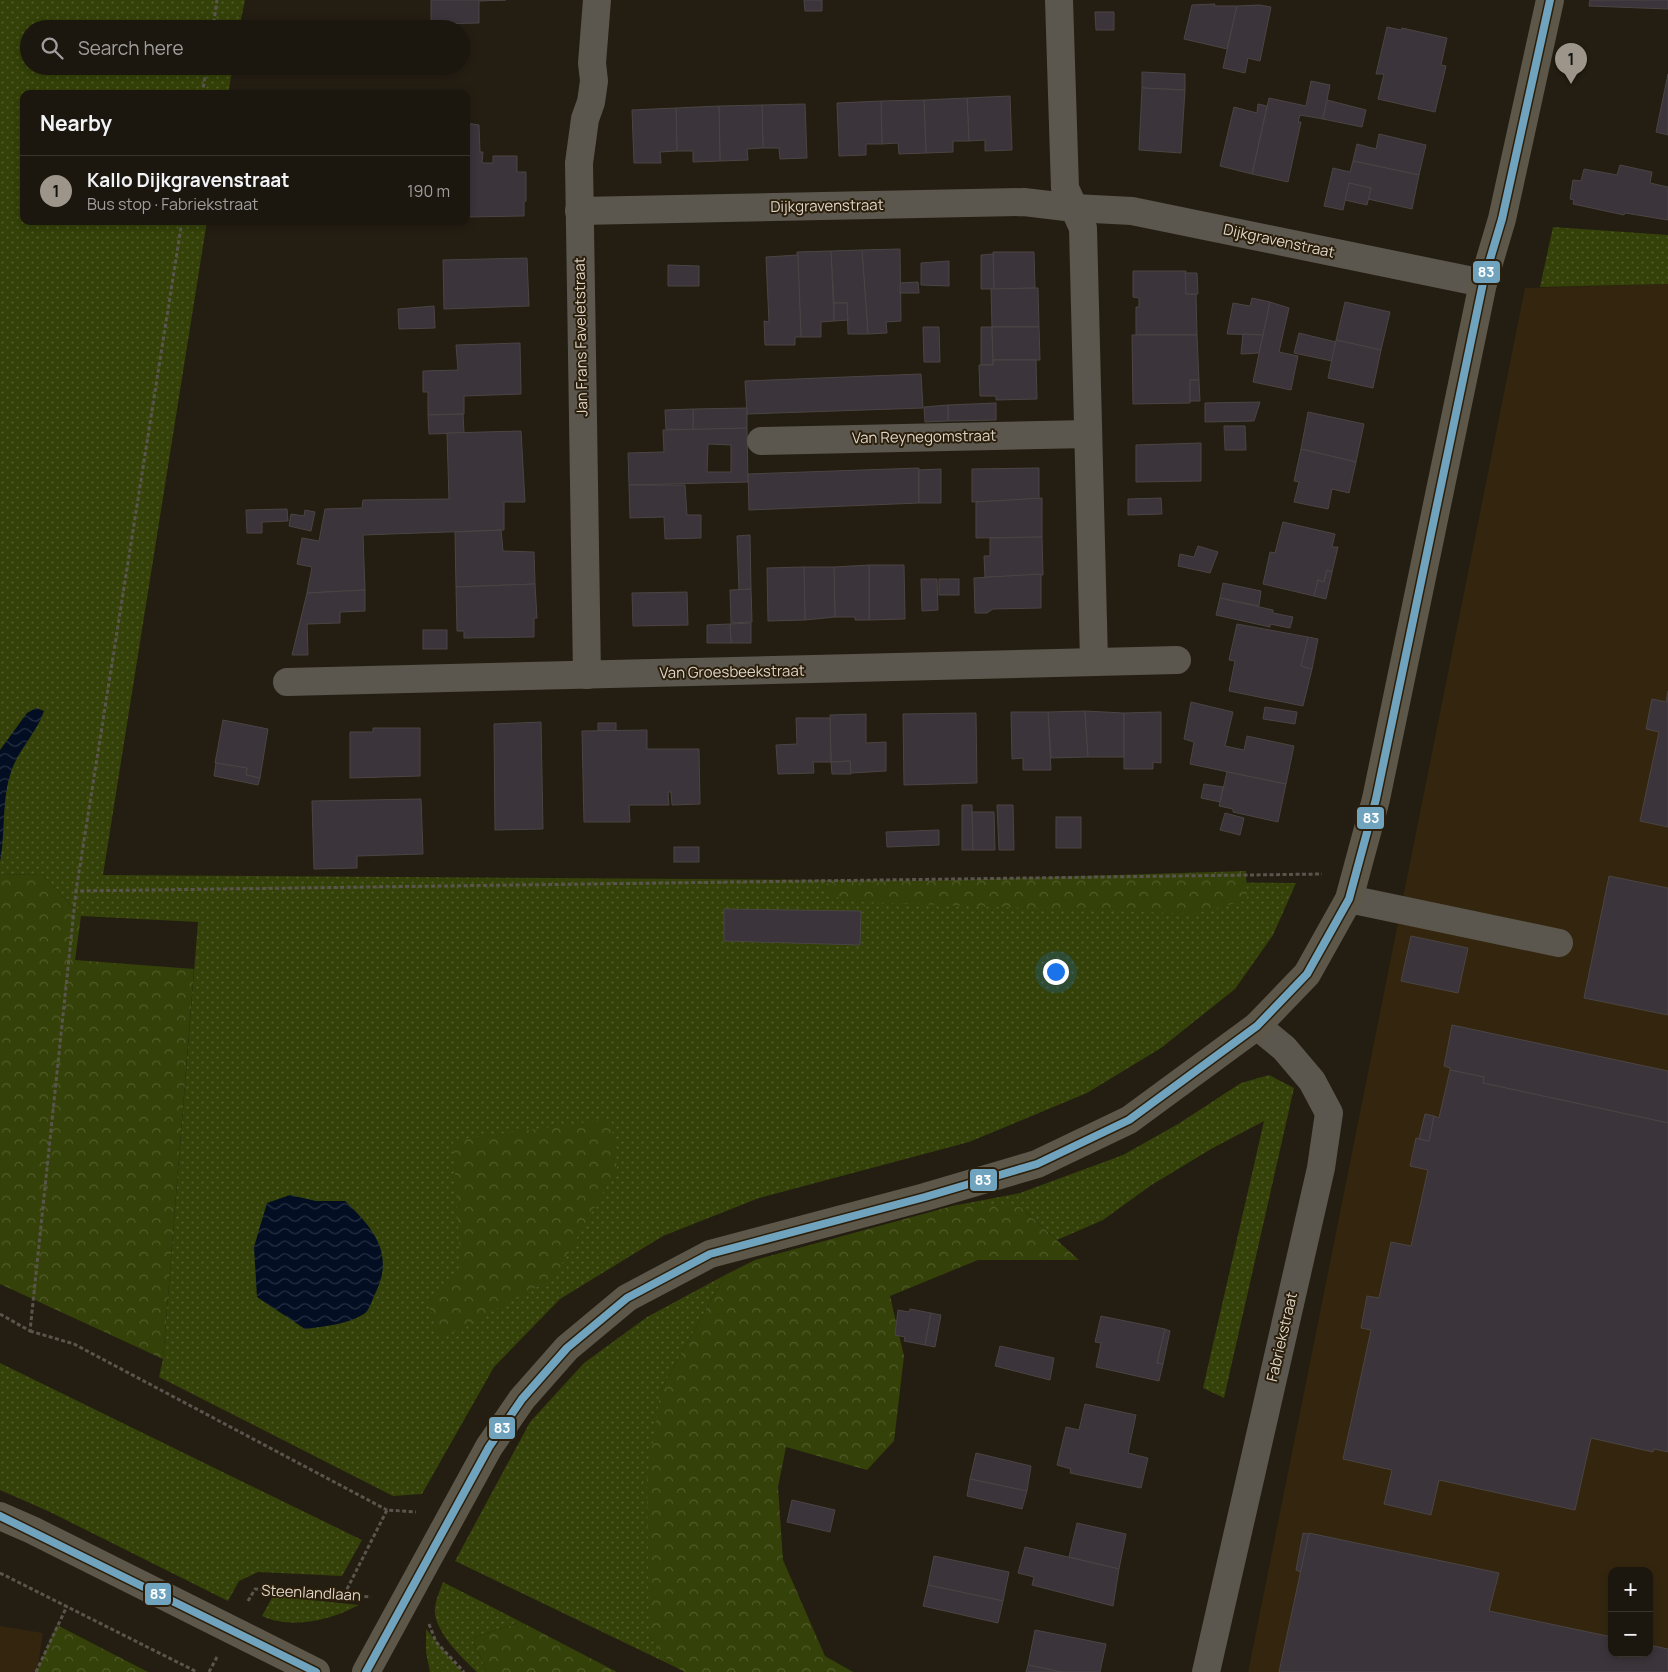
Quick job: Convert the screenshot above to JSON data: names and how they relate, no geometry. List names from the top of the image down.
{
  "streets": {
    "street": [
      "Dijkgravenstraat",
      "Jan Frans Faveletstraat",
      "Van Reynegomstraat",
      "Van Groesbeekstraat",
      "Fabriekstraat"
    ],
    "path": ["Steenlandlaan"]
  },
  "crossings": [
    ["Dijkgravenstraat", "Jan Frans Faveletstraat"],
    ["Jan Frans Faveletstraat", "Van Groesbeekstraat"]
  ],
  "lines": ["transit line 83"],
  "page": {
    "search": "Search here",
    "pins": "1",
    "heading": "Nearby",
    "list": [
      {
        "mark": "1",
        "name": "Kallo Dijkgravenstraat",
        "note": "Bus stop · Fabriekstraat",
        "value": "190 m"
      }
    ],
    "map_buttons": ["+", "−"]
  }
}
